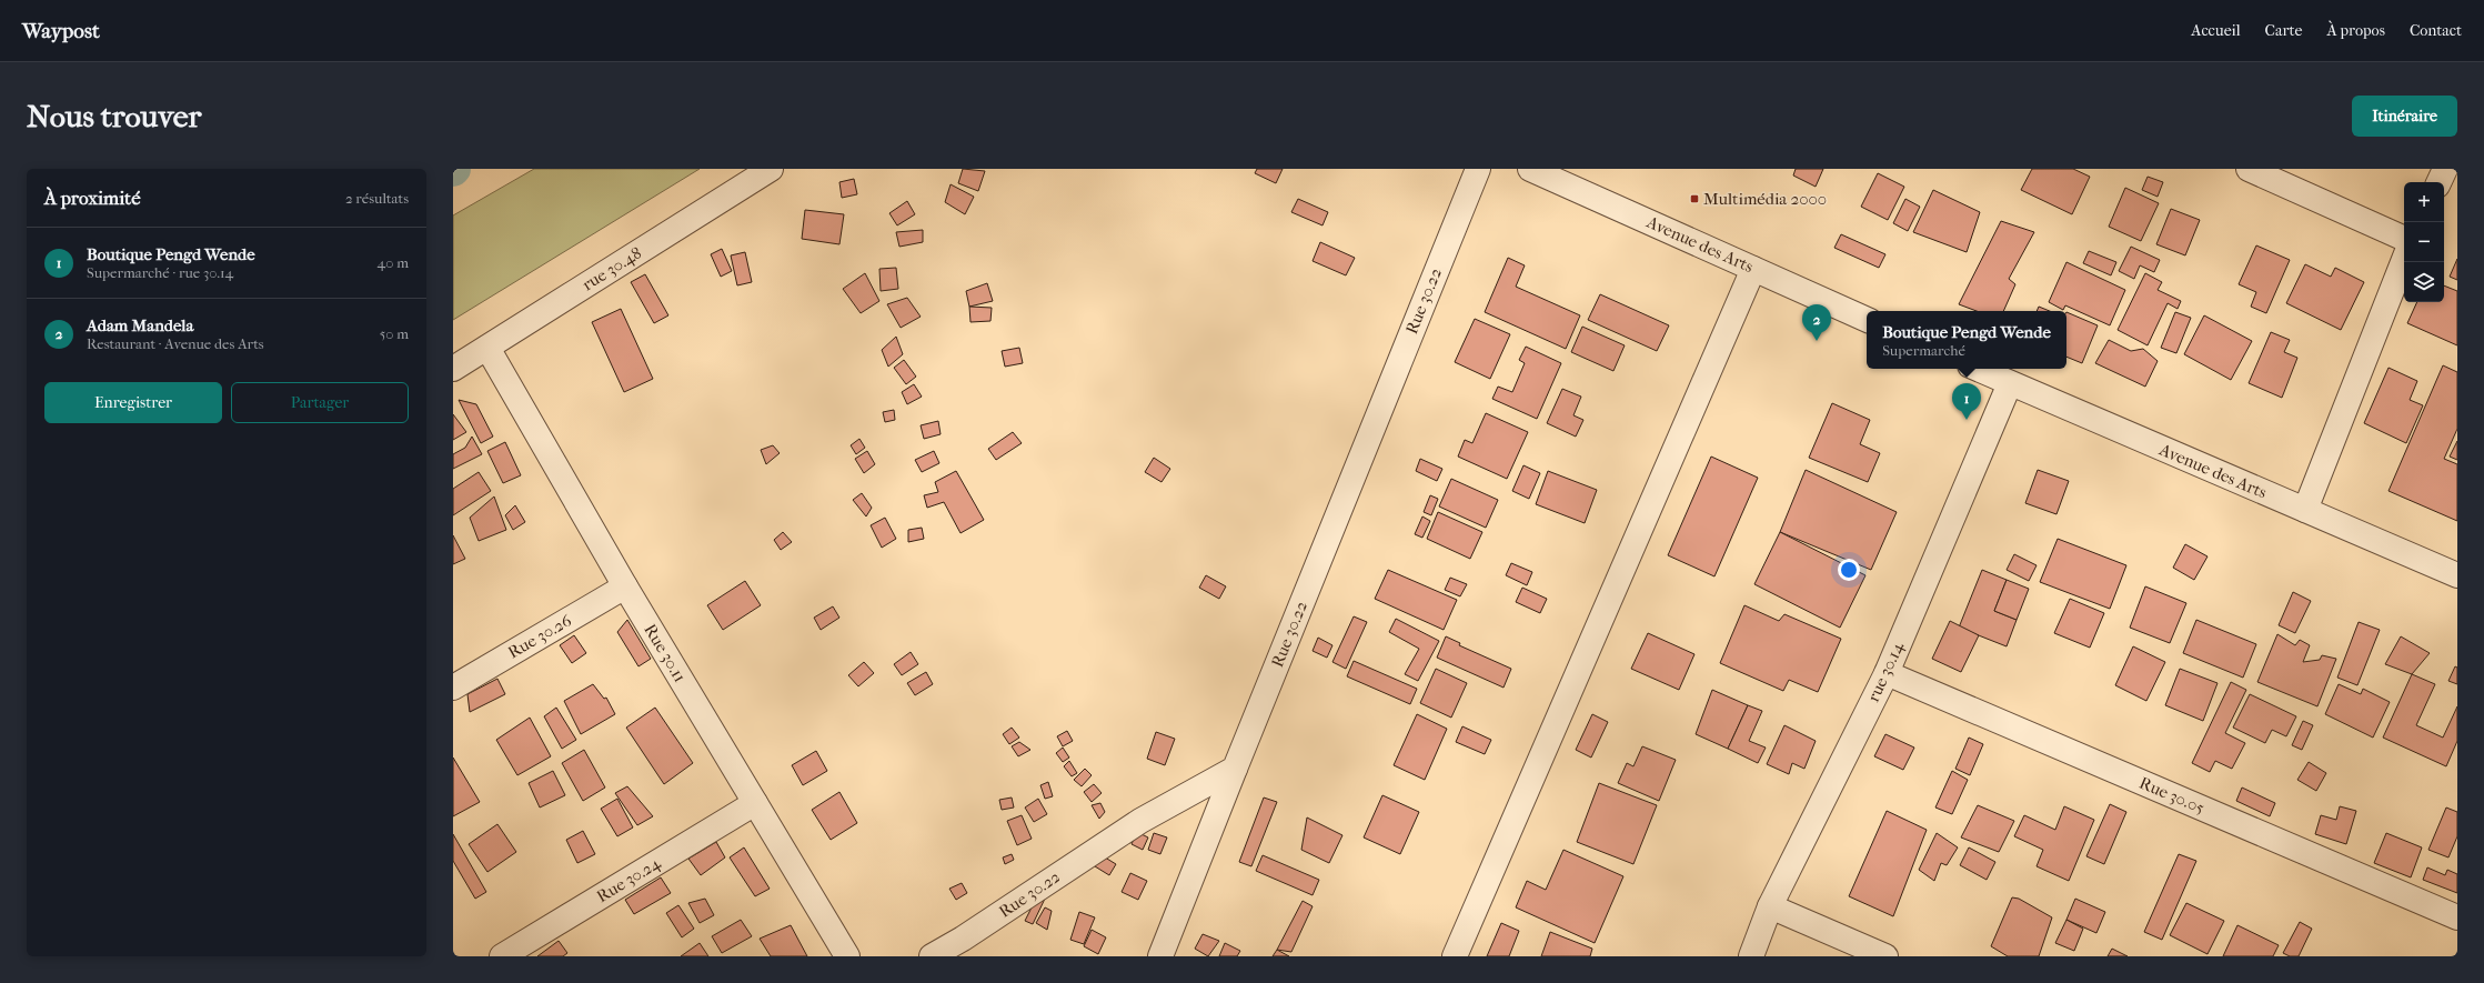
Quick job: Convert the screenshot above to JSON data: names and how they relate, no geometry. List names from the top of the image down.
{
  "streets": {
    "street": [
      "Avenue des Arts",
      "rue 30.48",
      "Rue 30.22",
      "Rue 30.26",
      "Rue 30.11",
      "rue 30.14",
      "Rue 30.05",
      "Rue 30.24"
    ]
  },
  "crossings": [
    ["Avenue des Arts", "rue 30.14"],
    ["rue 30.48", "Rue 30.11"],
    ["Rue 30.26", "Rue 30.11"],
    ["Rue 30.11", "Rue 30.24"],
    ["rue 30.14", "Rue 30.05"]
  ],
  "places": {
    "transit": ["Multimédia 2000"]
  },
  "page": {
    "header": "Waypost",
    "nav": [
      "Accueil",
      "Carte",
      "À propos",
      "Contact"
    ],
    "buttons": [
      "Itinéraire",
      ["Enregistrer", "Partager"]
    ],
    "title": "Nous trouver",
    "heading": ["À proximité", "2 résultats"],
    "map_buttons": ["+", "−"],
    "list": [
      {
        "mark": "1",
        "name": "Boutique Pengd Wende",
        "note": "Supermarché · rue 30.14",
        "value": "40 m"
      },
      {
        "mark": "2",
        "name": "Adam Mandela",
        "note": "Restaurant · Avenue des Arts",
        "value": "50 m"
      }
    ],
    "pins": ["2", "1"],
    "popup": ["Boutique Pengd Wende", "Supermarché"]
  }
}
